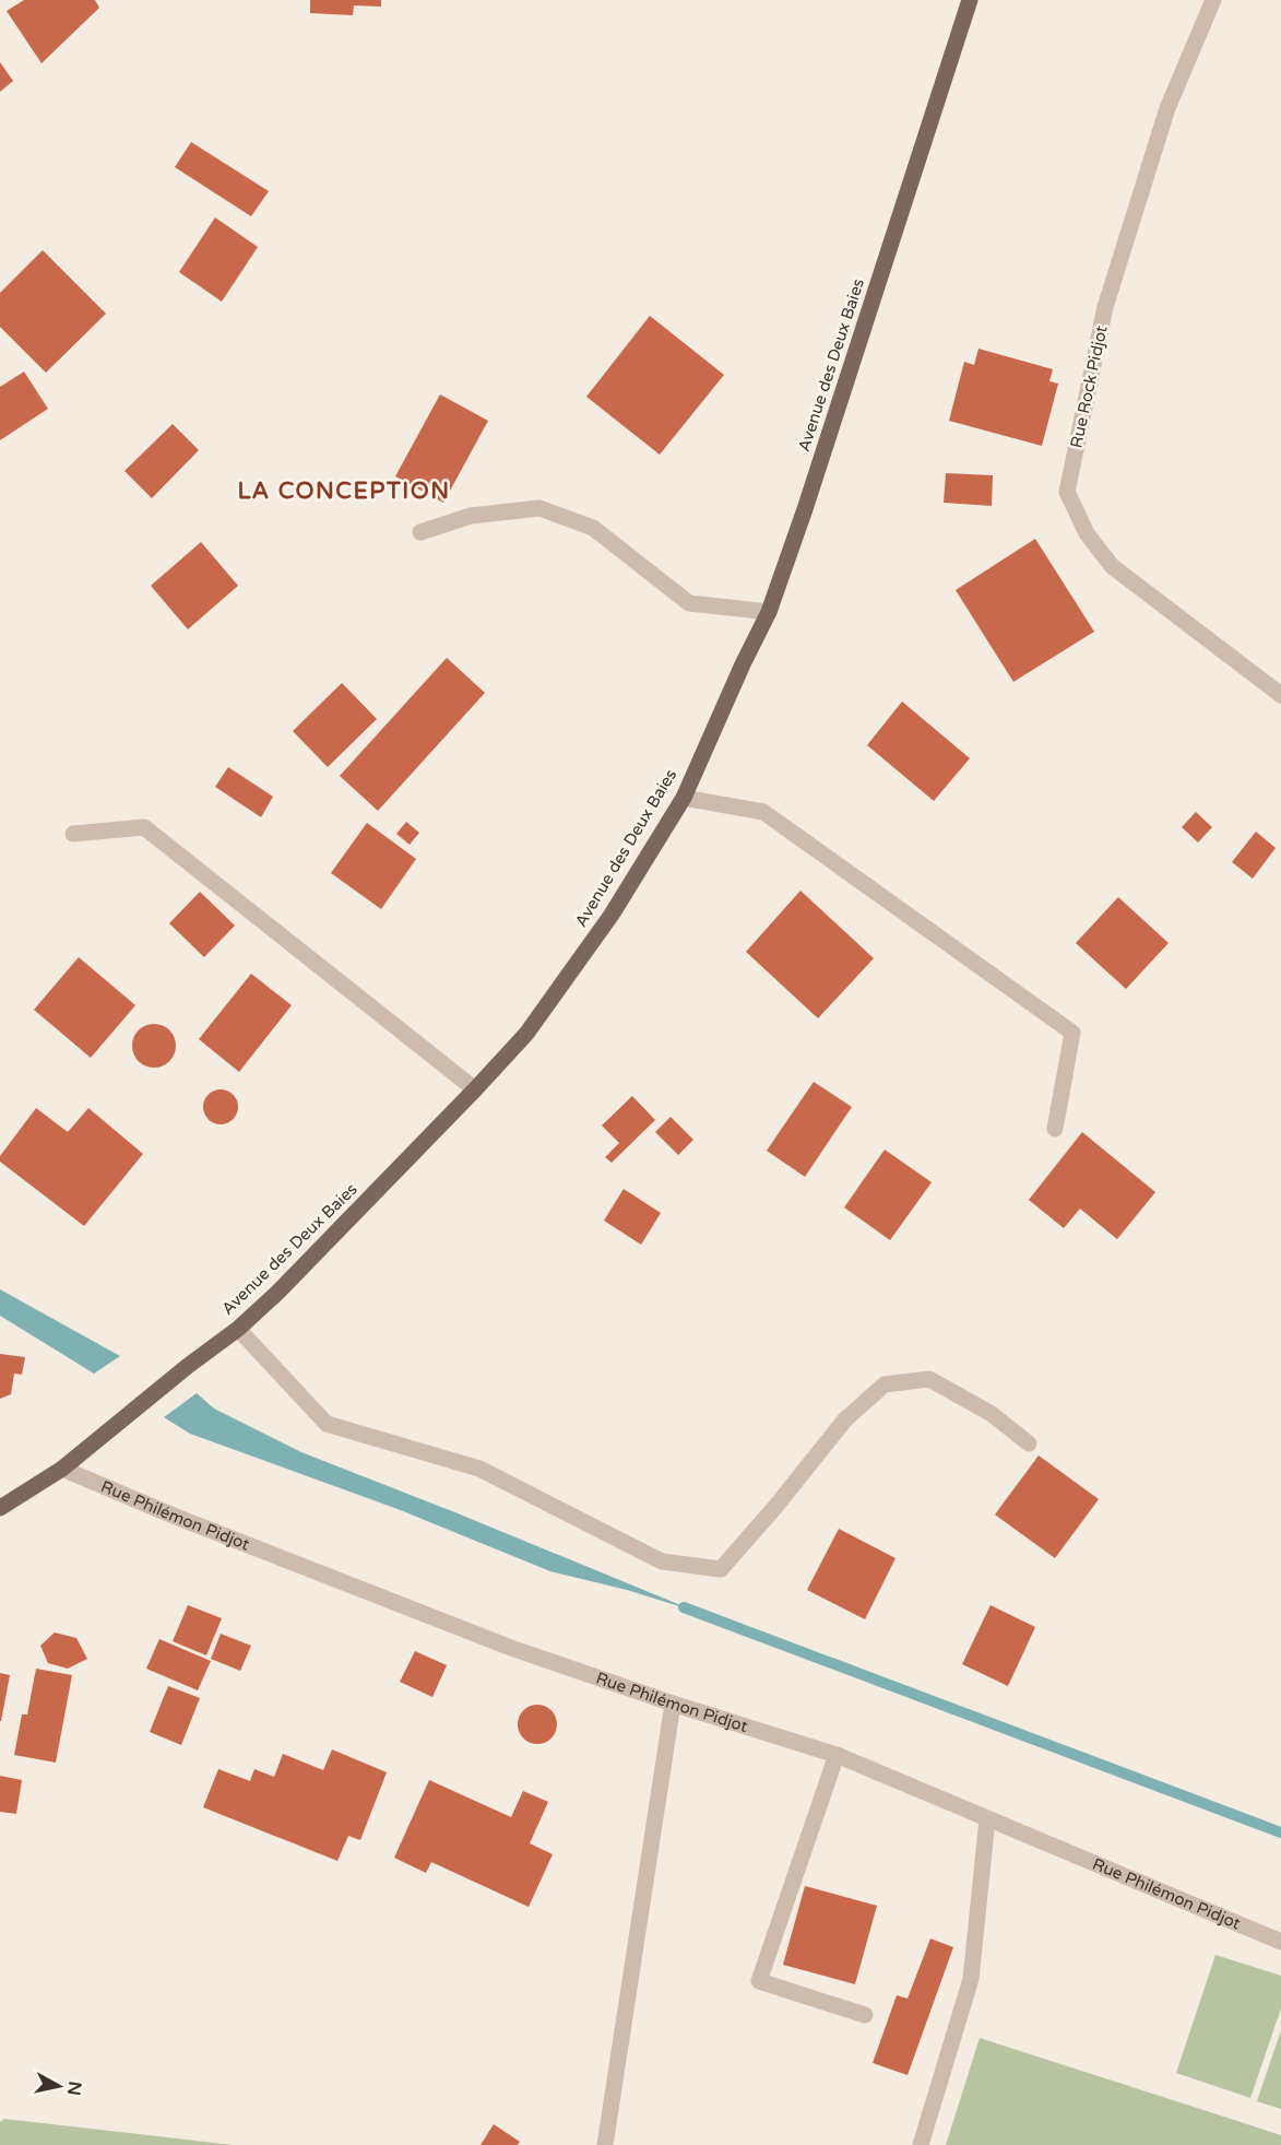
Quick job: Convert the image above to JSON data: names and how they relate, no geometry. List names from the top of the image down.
{
  "streets": {
    "main road": ["Avenue des Deux Baies"],
    "street": ["Rue Rock Pidjot", "Rue Philémon Pidjot"]
  },
  "crossings": [
    ["Avenue des Deux Baies", "Rue Philémon Pidjot"]
  ],
  "districts": ["LA CONCEPTION"],
  "north": "right"
}
